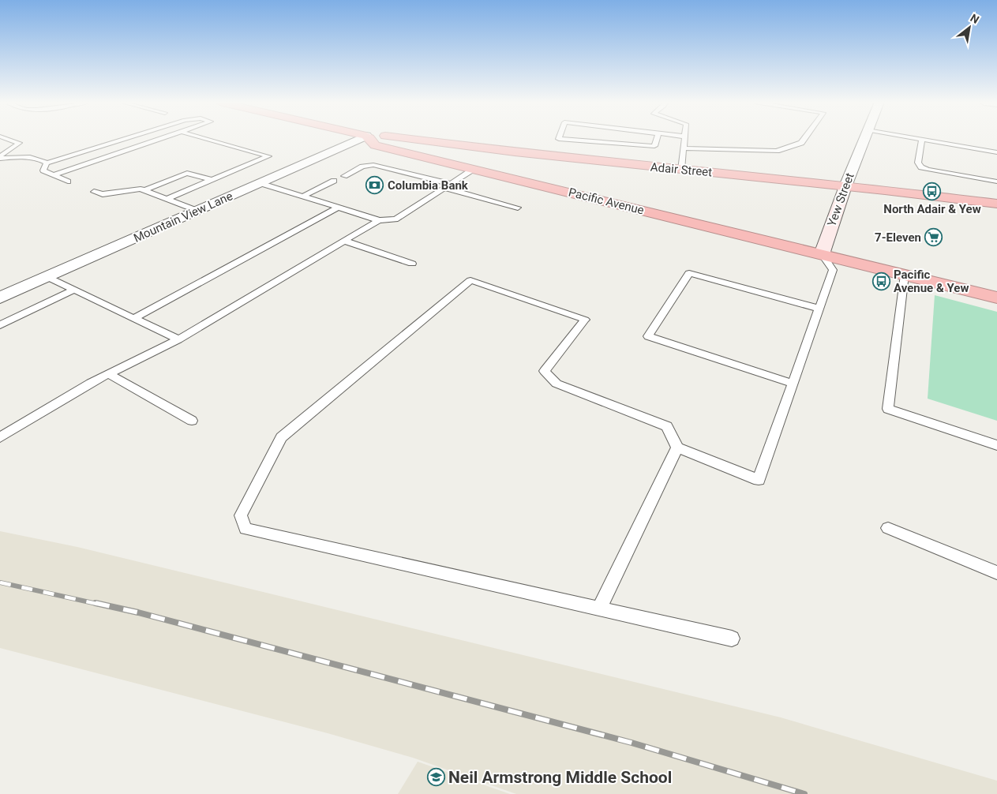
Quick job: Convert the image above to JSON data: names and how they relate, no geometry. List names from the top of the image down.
{
  "streets": {
    "highway": ["Adair Street", "Pacific Avenue"],
    "street": ["Yew Street", "Mountain View Lane"]
  },
  "crossings": [
    ["Adair Street", "Yew Street"],
    ["Yew Street", "Pacific Avenue"]
  ],
  "places": {
    "bank": ["Columbia Bank"],
    "bus stop": ["North Adair & Yew", "Pacific Avenue & Yew"],
    "supermarket": ["7-Eleven"],
    "school or university": ["Neil Armstrong Middle School"]
  },
  "north": "top right"
}
